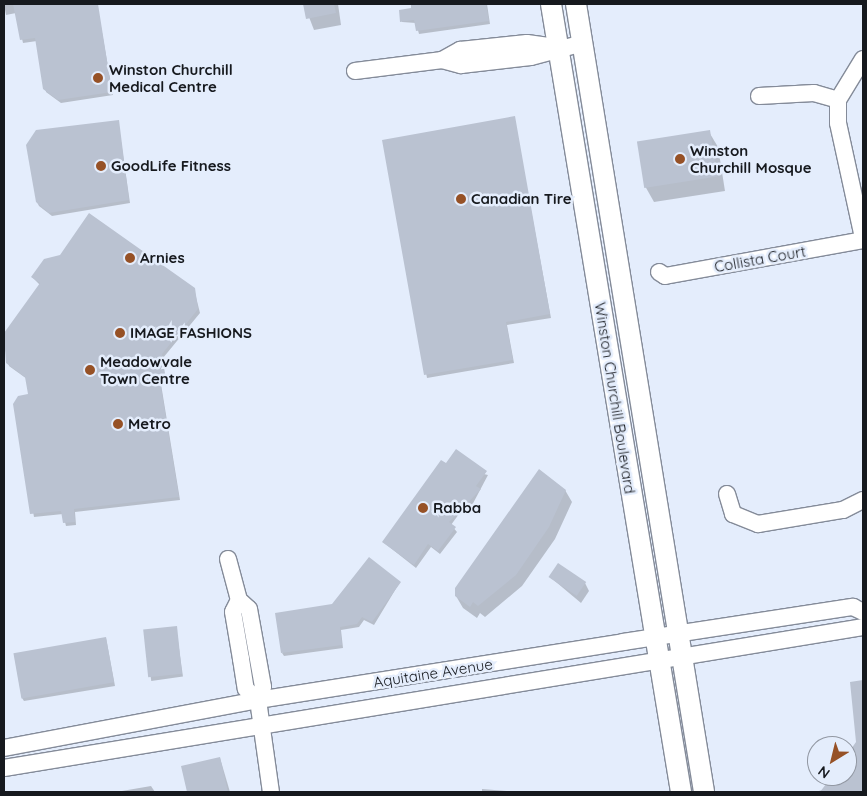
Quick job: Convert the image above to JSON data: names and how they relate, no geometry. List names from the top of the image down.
{
  "streets": {
    "main road": ["Winston Churchill Boulevard"],
    "street": ["Collista Court", "Aquitaine Avenue"]
  },
  "crossings": [
    ["Winston Churchill Boulevard", "Aquitaine Avenue"]
  ],
  "places": [
    "Winston Churchill Medical Centre",
    "Winston Churchill Mosque",
    "GoodLife Fitness",
    "Canadian Tire",
    "Arnies",
    "IMAGE FASHIONS",
    "Meadowvale Town Centre",
    "Metro",
    "Rabba"
  ],
  "north": "bottom left"
}
